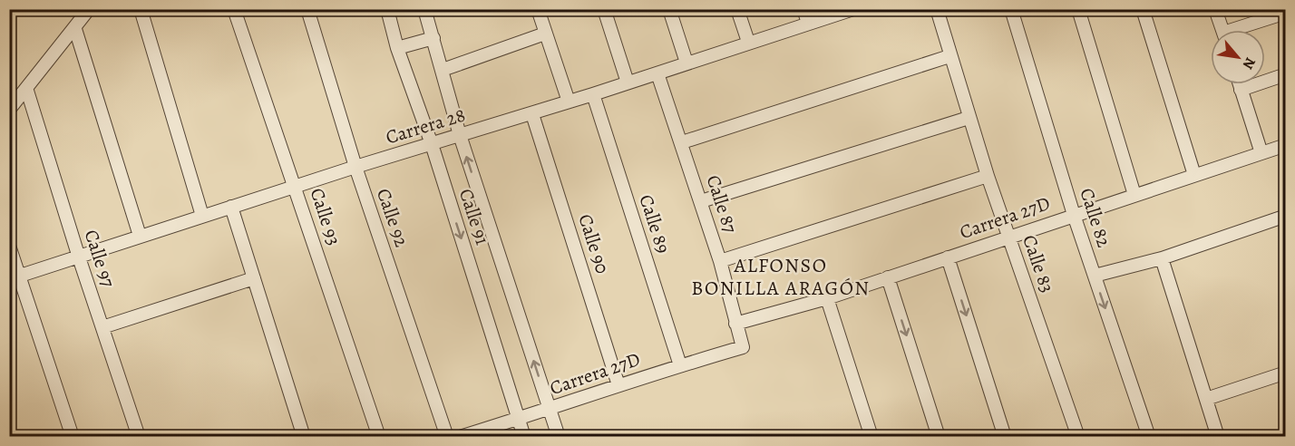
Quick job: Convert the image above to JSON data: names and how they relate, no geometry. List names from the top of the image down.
{
  "streets": {
    "street": [
      "Carrera 28",
      "Calle 87",
      "Calle 93",
      "Calle 91",
      "Calle 92",
      "Carrera 27D",
      "Calle 82",
      "Calle 89",
      "Calle 90",
      "Calle 97",
      "Calle 83"
    ]
  },
  "crossings": [
    ["Carrera 28", "Calle 87"],
    ["Carrera 28", "Calle 93"],
    ["Carrera 28", "Calle 91"],
    ["Carrera 28", "Calle 92"],
    ["Carrera 28", "Calle 89"],
    ["Carrera 28", "Calle 90"],
    ["Carrera 28", "Calle 97"],
    ["Calle 87", "Carrera 27D"],
    ["Calle 91", "Carrera 27D"],
    ["Carrera 27D", "Calle 82"],
    ["Carrera 27D", "Calle 89"],
    ["Carrera 27D", "Calle 90"],
    ["Carrera 27D", "Calle 83"]
  ],
  "districts": ["ALFONSO BONILLA ARAGÓN"],
  "north": "bottom right"
}
